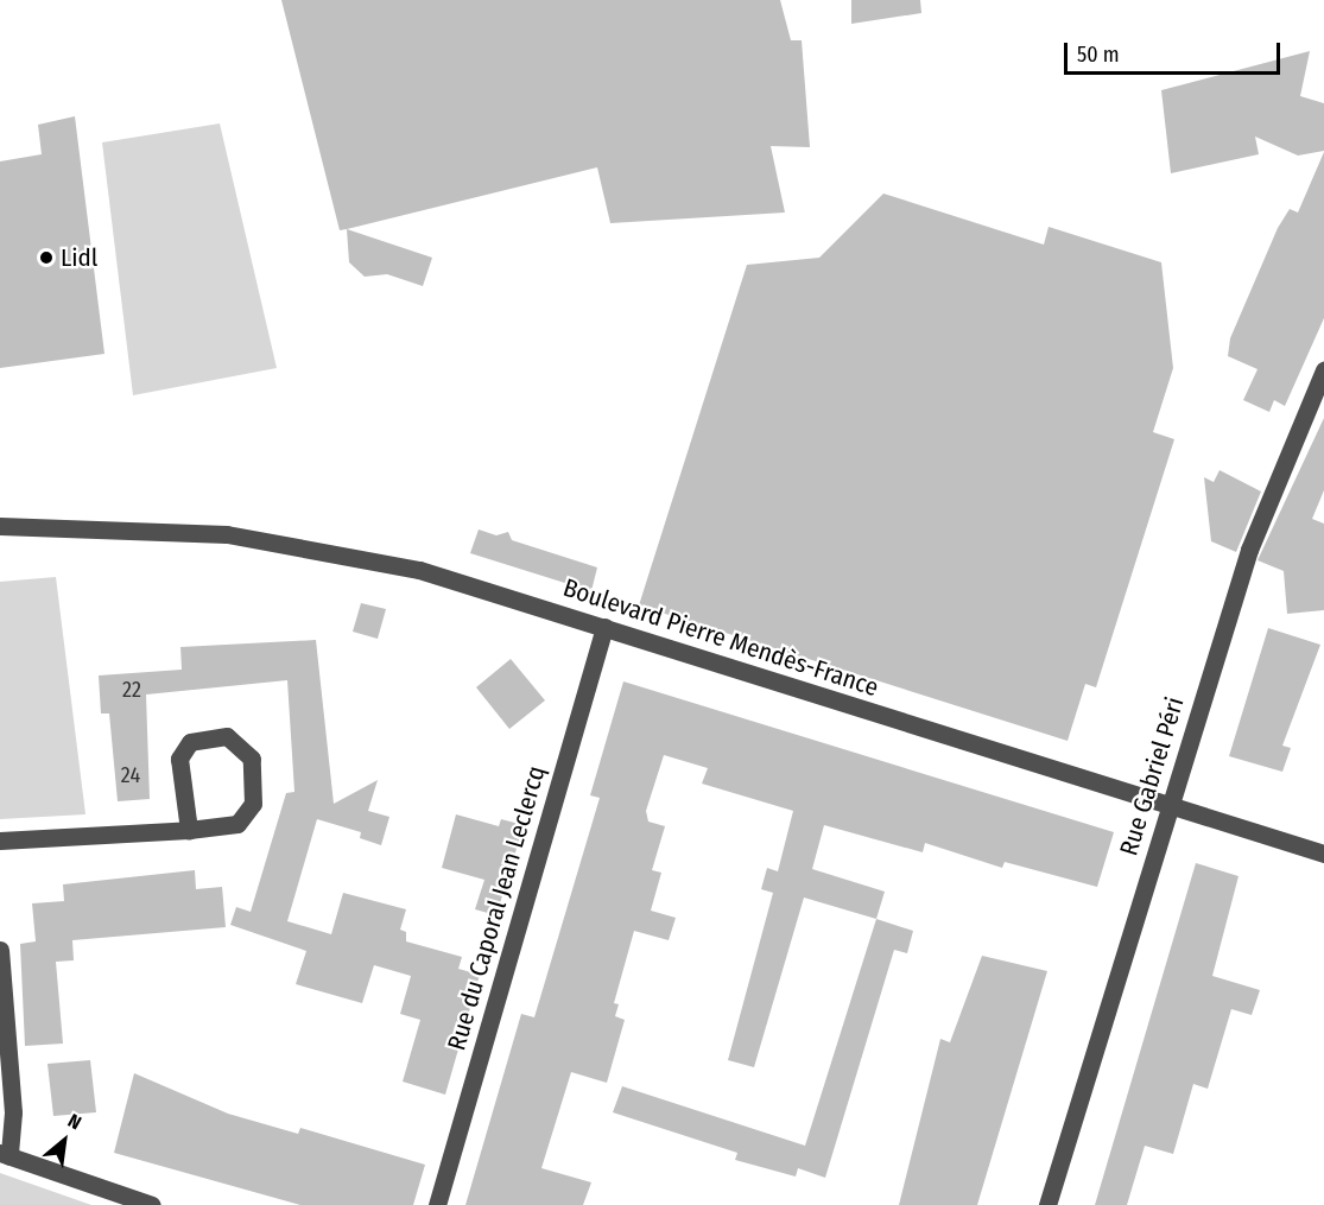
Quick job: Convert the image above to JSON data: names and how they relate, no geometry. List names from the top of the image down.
{
  "streets": {
    "street": ["Boulevard Pierre Mendès-France", "Rue Gabriel Péri", "Rue du Caporal Jean Leclercq"]
  },
  "crossings": [
    ["Boulevard Pierre Mendès-France", "Rue Gabriel Péri"],
    ["Boulevard Pierre Mendès-France", "Rue du Caporal Jean Leclercq"]
  ],
  "places": ["Lidl"],
  "house_numbers": ["22", "24"],
  "scale_bar": "50 m",
  "north": "top right"
}
